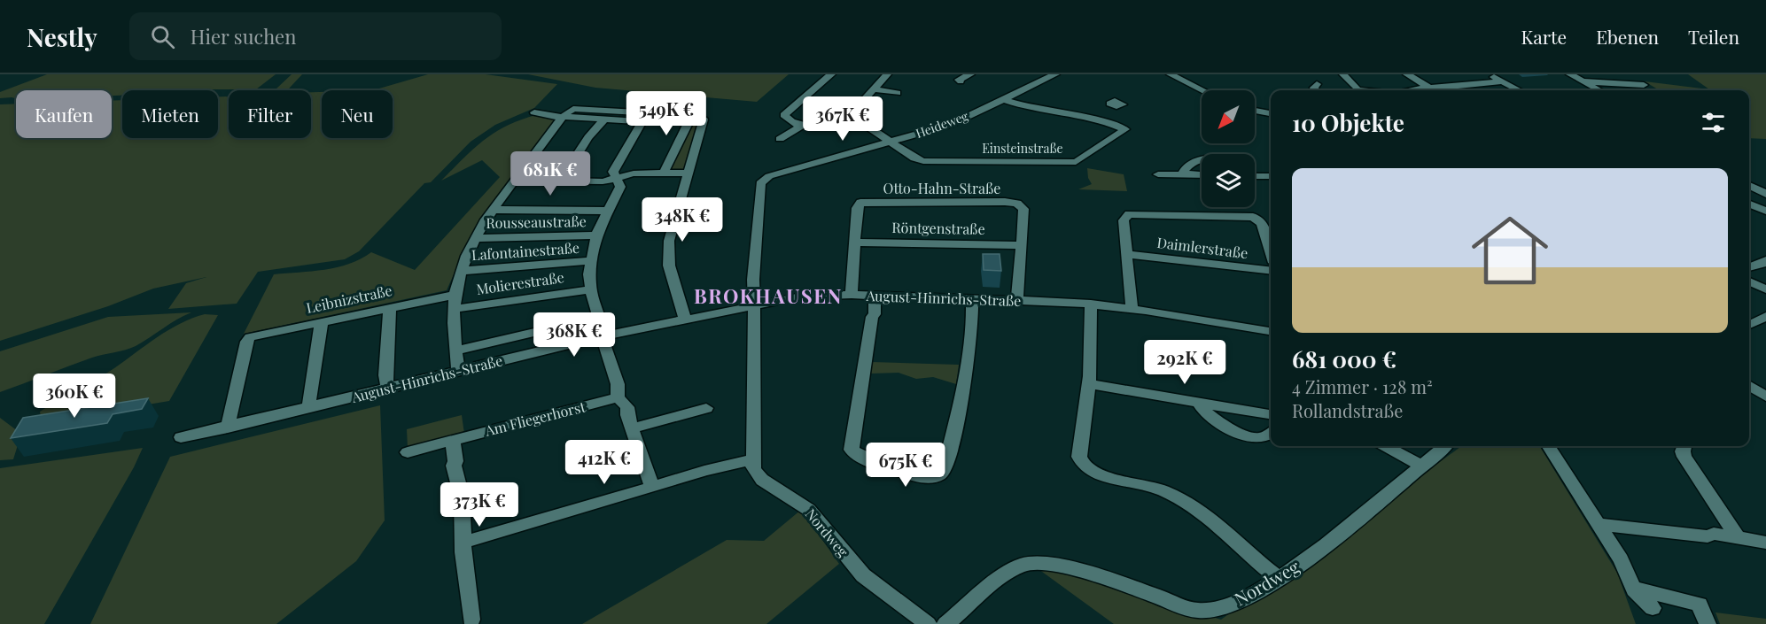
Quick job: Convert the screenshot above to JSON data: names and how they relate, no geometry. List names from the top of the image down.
{
  "streets": {
    "street": [
      "Heideweg",
      "Einsteinstraße",
      "Otto-Hahn-Straße",
      "Rousseaustraße",
      "Röntgenstraße",
      "Daimlerstraße",
      "Lafontainestraße",
      "Molierestraße",
      "August-Hinrichs-Straße",
      "Leibnizstraße",
      "Am Fliegerhorst",
      "Nordweg"
    ]
  },
  "crossings": [
    ["Heideweg", "Einsteinstraße"],
    ["Heideweg", "August-Hinrichs-Straße"],
    ["Otto-Hahn-Straße", "Röntgenstraße"],
    ["Otto-Hahn-Straße", "August-Hinrichs-Straße"],
    ["August-Hinrichs-Straße", "Leibnizstraße"]
  ],
  "districts": ["BROKHAUSEN"],
  "north": "bottom left",
  "page": {
    "header": "Nestly",
    "search": "Hier suchen",
    "nav": ["Karte", "Ebenen", "Teilen"],
    "chip": [
      "Kaufen",
      "Mieten",
      "Filter",
      "Neu"
    ],
    "heading": "10 Objekte",
    "price": [
      "549K €",
      "367K €",
      "681K €",
      "348K €",
      "368K €",
      "292K €",
      "360K €",
      "412K €",
      "675K €",
      "373K €"
    ],
    "list": [
      {
        "name": "681 000 €",
        "note": "4 Zimmer · 128 m² · Rollandstraße"
      }
    ]
  }
}
